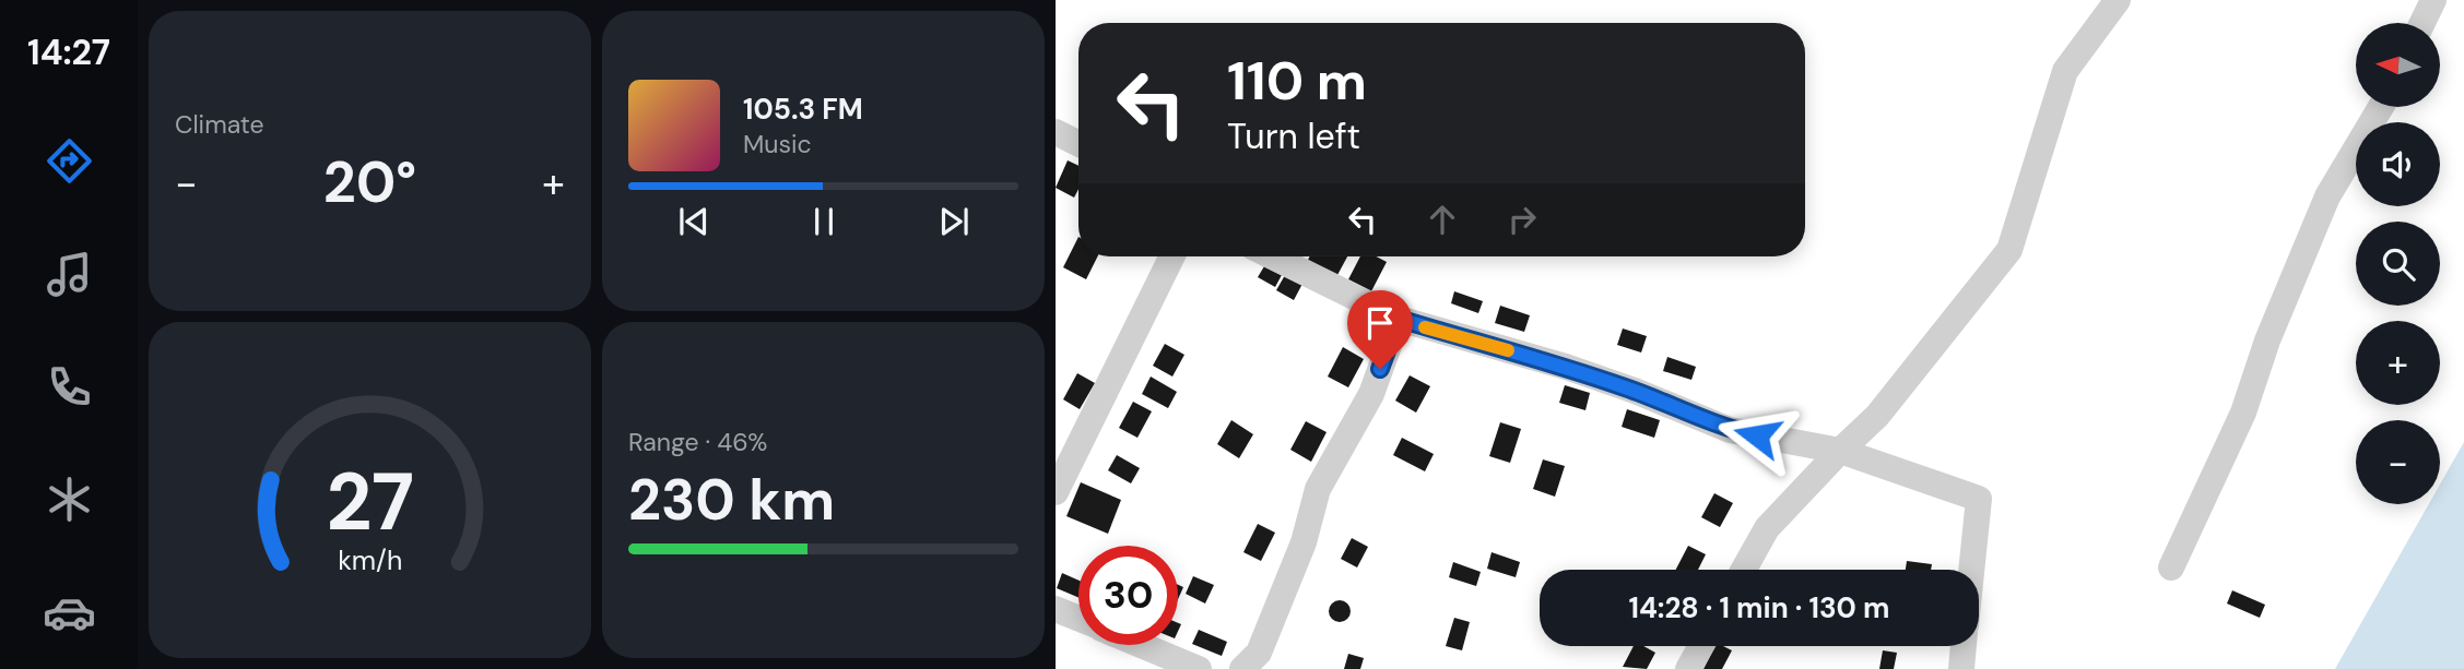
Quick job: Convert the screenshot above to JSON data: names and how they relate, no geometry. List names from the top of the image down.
{
  "north": "left",
  "page": {
    "tabs": "14:27",
    "tile": [
      "Climate",
      ["Range · 46%", "230 km"]
    ],
    "map_buttons": ["+", "−"],
    "turn": ["110 m", "Turn left"],
    "song": ["105.3 FM", "Music"],
    "heat": ["−", "20°", "+"],
    "limit": "30",
    "trip": "14:28 · 1 min · 130 m",
    "gauge": ["27", "km/h"]
  }
}
